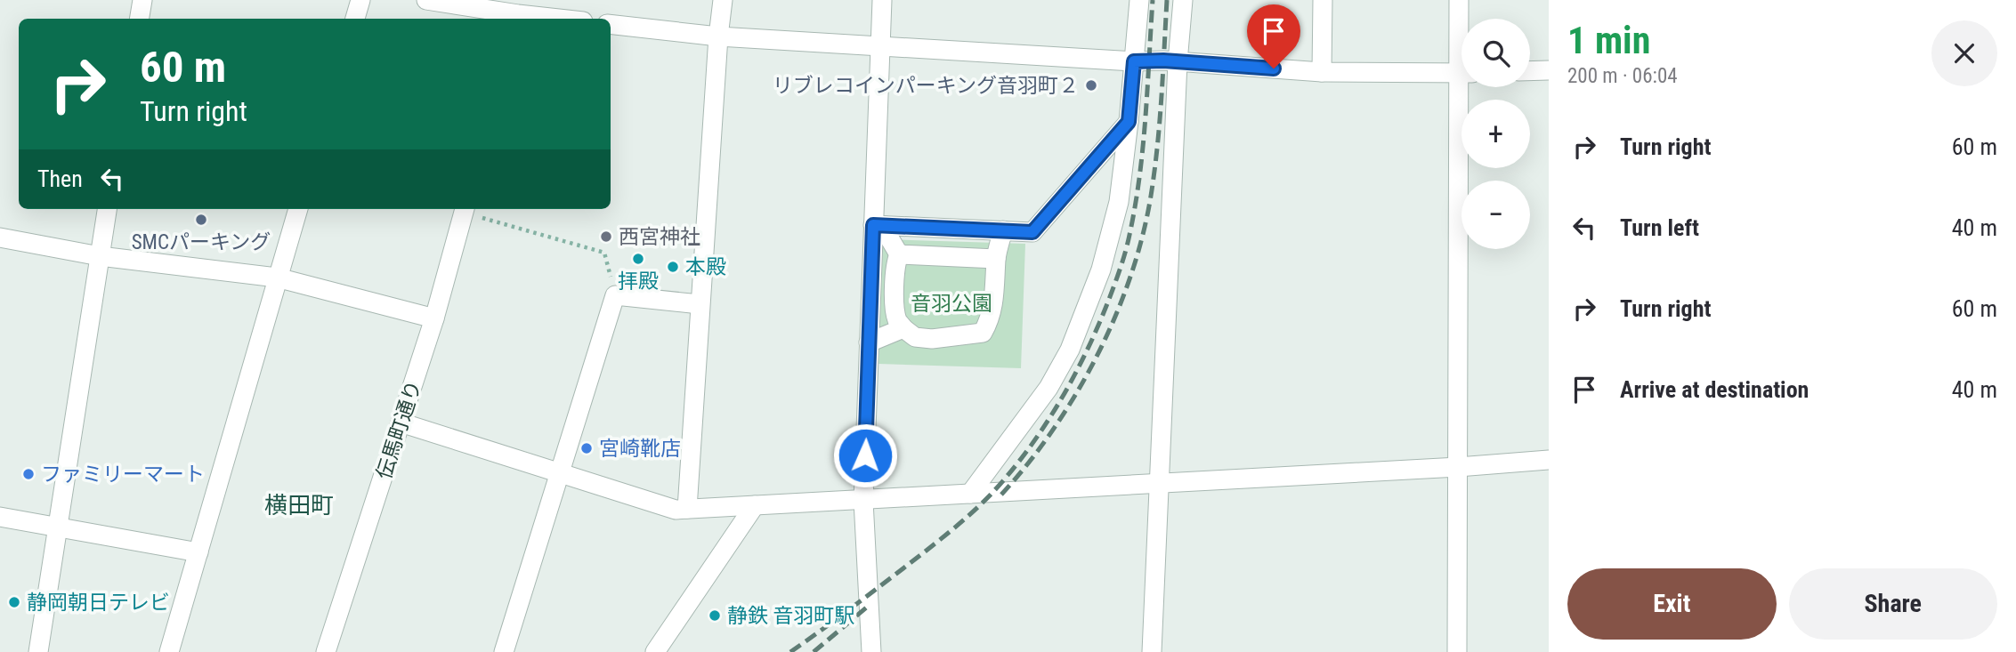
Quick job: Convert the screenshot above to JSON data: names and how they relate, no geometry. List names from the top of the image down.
{
  "streets": {
    "street": ["伝馬町通り"]
  },
  "districts": ["横田町"],
  "parks": ["音羽公園"],
  "places": [
    "リブレコインパーキング音羽町２",
    "SMCパーキング",
    "西宮神社",
    "拝殿",
    "本殿",
    "宮崎靴店",
    "ファミリーマート",
    "静岡朝日テレビ",
    "静鉄 音羽町駅"
  ],
  "page": {
    "heading": ["1 min", "200 m · 06:04"],
    "map_buttons": ["+", "−"],
    "turn": ["60 m", "Turn right"],
    "list": [
      {
        "name": "Turn right",
        "value": "60 m"
      },
      {
        "name": "Turn left",
        "value": "40 m"
      },
      {
        "name": "Turn right",
        "value": "60 m"
      },
      {
        "name": "Arrive at destination",
        "value": "40 m"
      }
    ],
    "then": "Then",
    "buttons": ["Exit", "Share"]
  }
}
